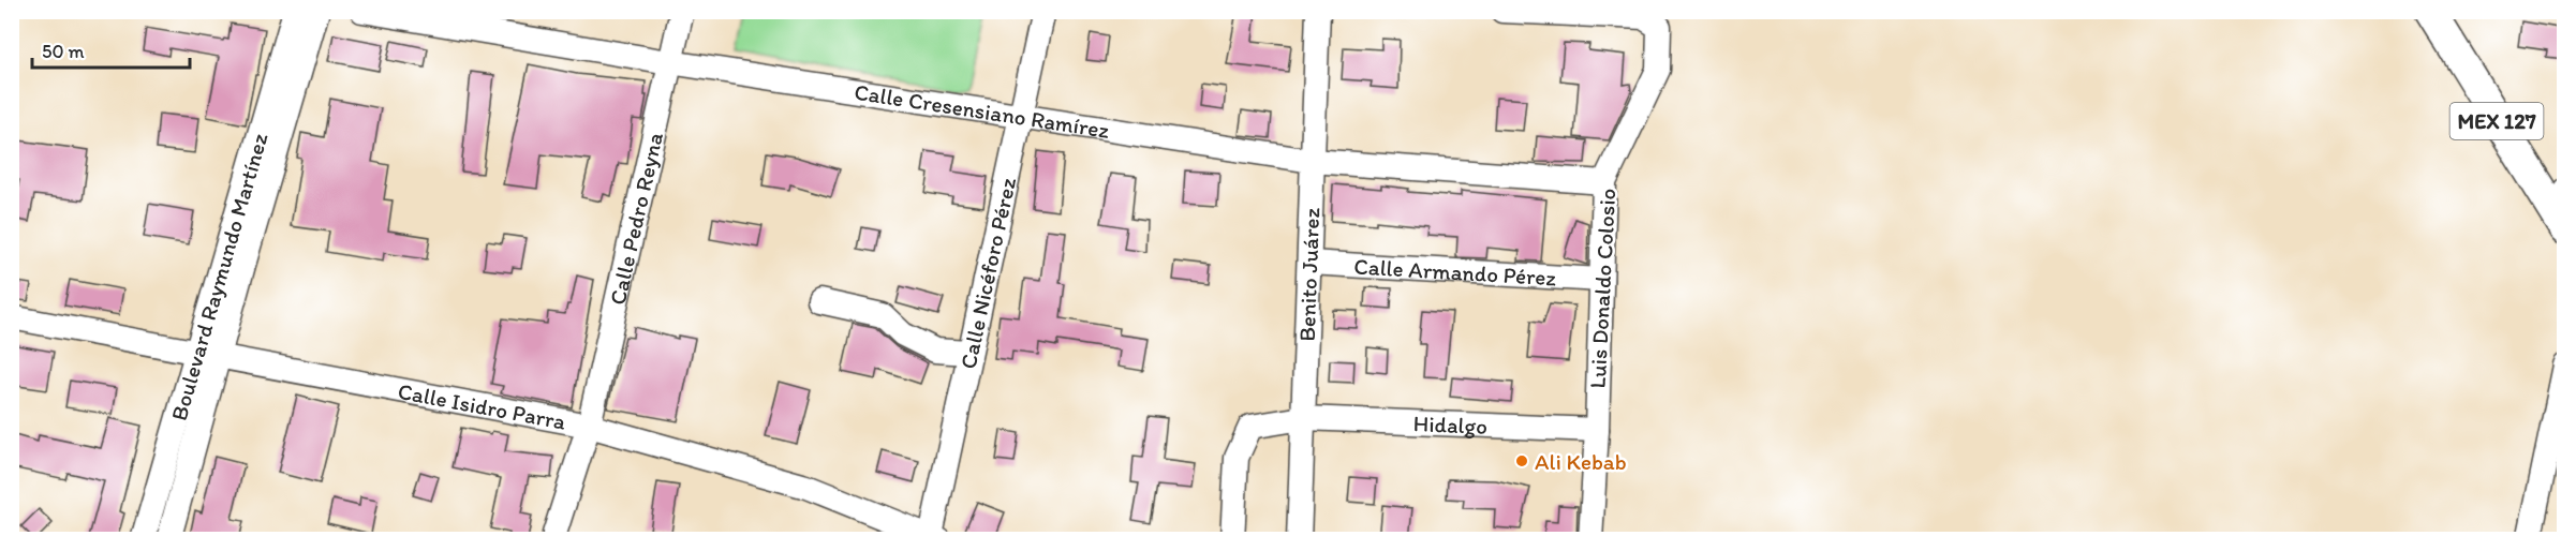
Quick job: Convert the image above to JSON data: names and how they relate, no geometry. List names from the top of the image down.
{
  "streets": {
    "main road": ["MEX 127"],
    "street": [
      "Calle Cresensiano Ramírez",
      "Calle Pedro Reyna",
      "Calle Armando Pérez",
      "Calle Nicéforo Pérez",
      "Boulevard Raymundo Martínez",
      "Benito Juárez",
      "Luis Donaldo Colosio",
      "Calle Isidro Parra",
      "Hidalgo"
    ]
  },
  "crossings": [
    ["Calle Cresensiano Ramírez", "Calle Pedro Reyna"],
    ["Calle Cresensiano Ramírez", "Calle Nicéforo Pérez"],
    ["Calle Cresensiano Ramírez", "Benito Juárez"],
    ["Calle Cresensiano Ramírez", "Luis Donaldo Colosio"],
    ["Calle Pedro Reyna", "Calle Isidro Parra"],
    ["Calle Armando Pérez", "Benito Juárez"],
    ["Calle Armando Pérez", "Luis Donaldo Colosio"],
    ["Calle Nicéforo Pérez", "Calle Isidro Parra"],
    ["Boulevard Raymundo Martínez", "Calle Isidro Parra"],
    ["Benito Juárez", "Hidalgo"],
    ["Luis Donaldo Colosio", "Hidalgo"]
  ],
  "places": ["Ali Kebab"],
  "scale_bar": "50 m"
}
